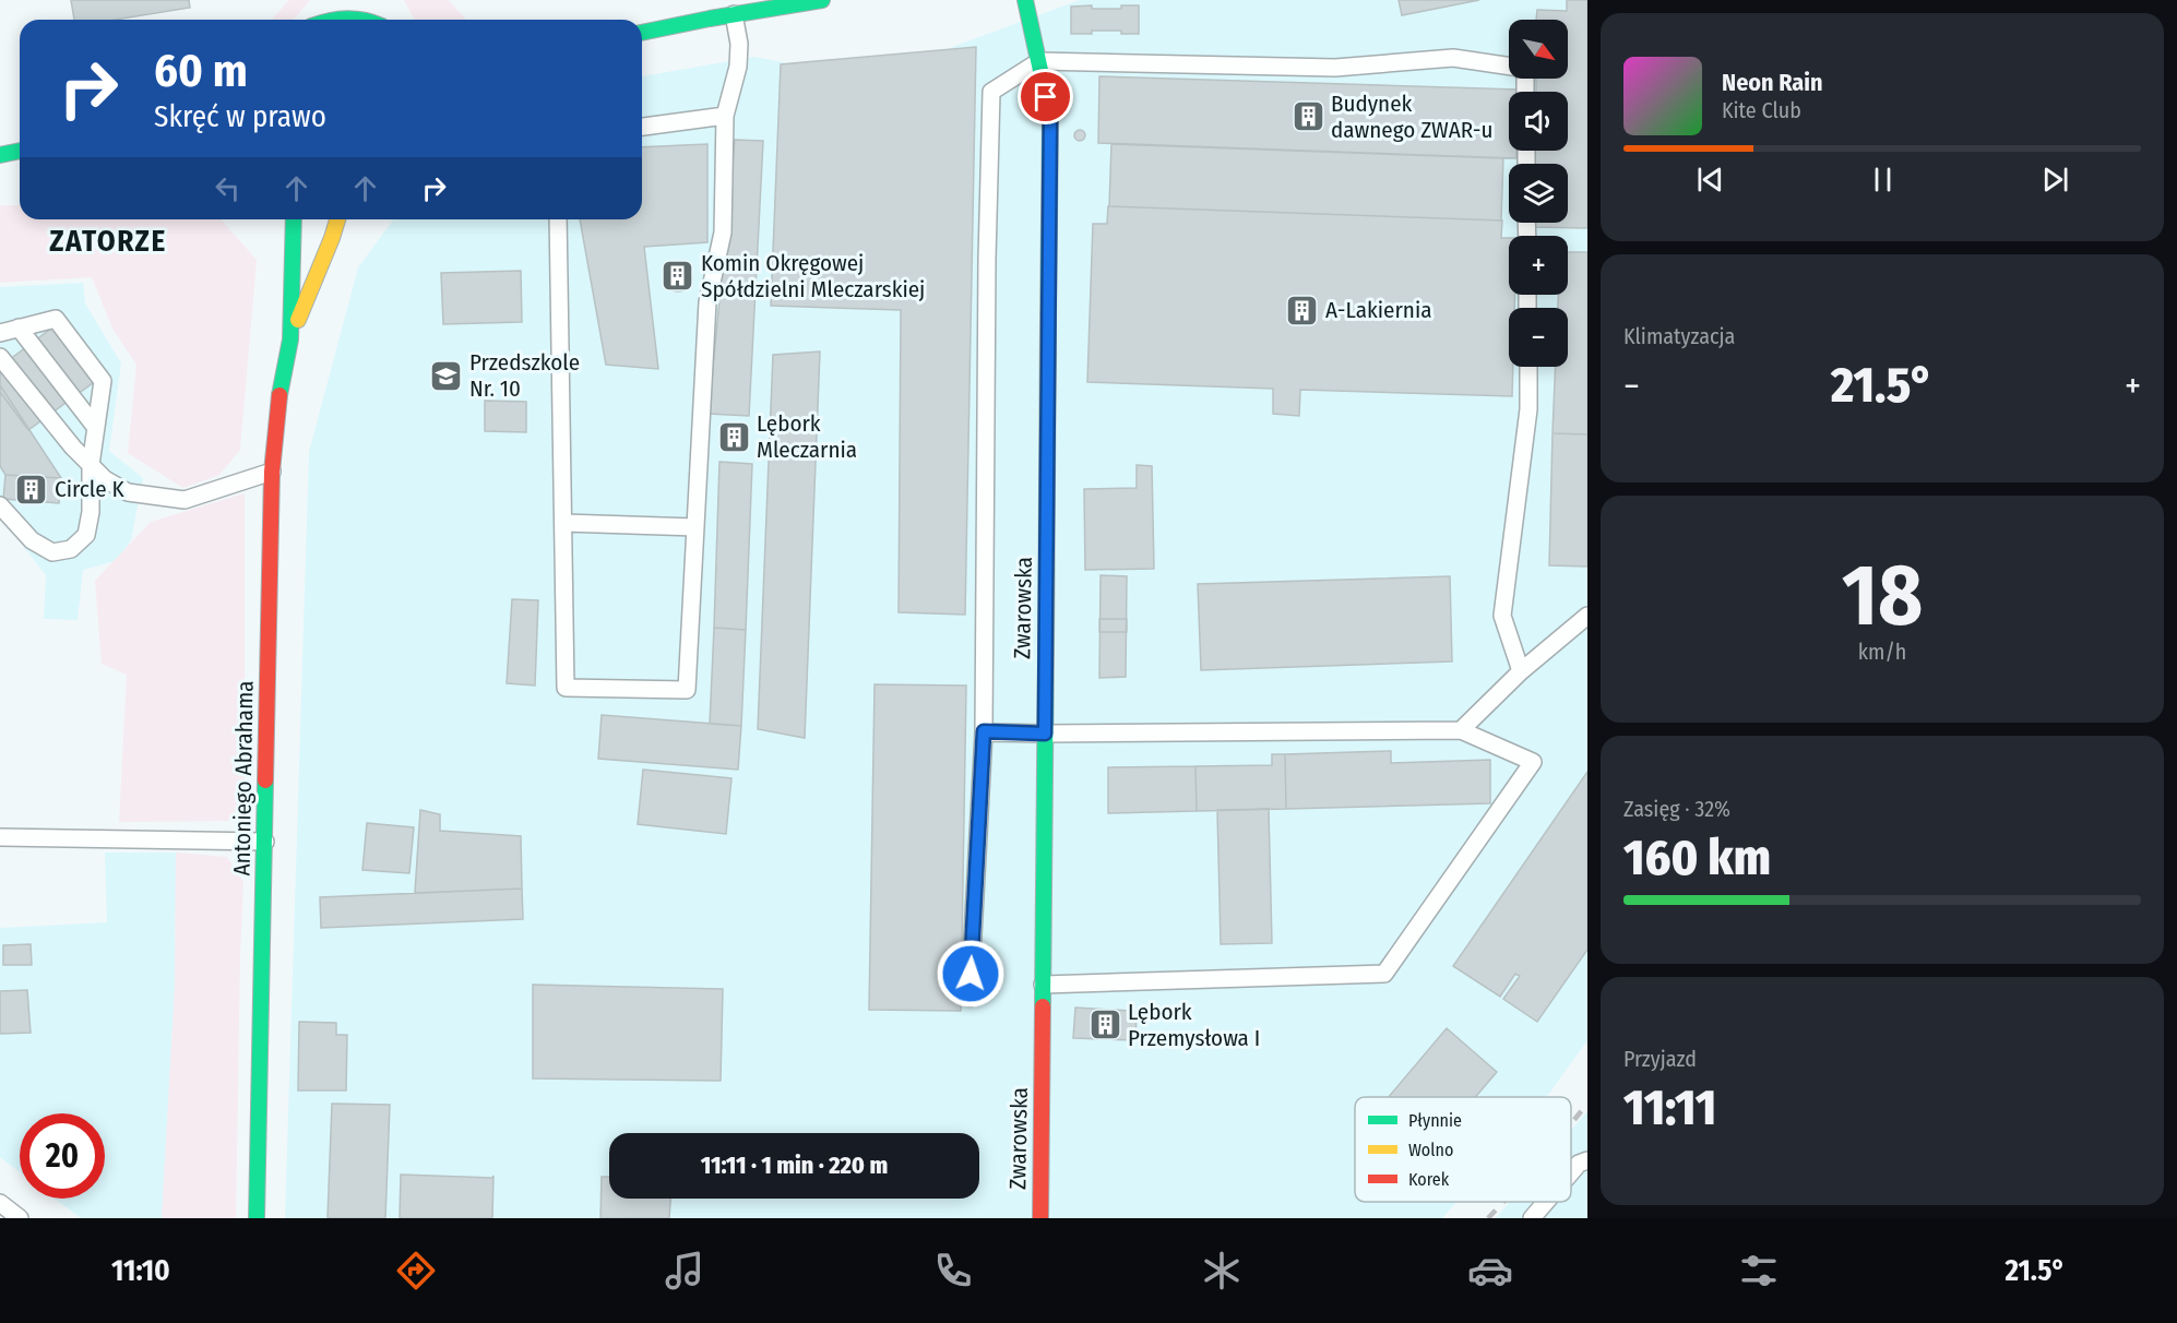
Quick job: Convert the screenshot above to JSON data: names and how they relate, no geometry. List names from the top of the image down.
{
  "streets": {
    "main road": ["Zwarowska", "Antoniego Abrahama"]
  },
  "districts": ["ZATORZE"],
  "places": {
    "building": [
      "Budynek dawnego ZWAR-u",
      "Komin Okręgowej Spółdzielni Mleczarskiej",
      "A-Lakiernia",
      "Lębork Mleczarnia",
      "Circle K",
      "Lębork Przemysłowa I"
    ],
    "school or university": ["Przedszkole Nr. 10"]
  },
  "legend": ["Płynnie", "Wolno", "Korek"],
  "north": "bottom right",
  "page": {
    "map_buttons": ["+", "−"],
    "turn": ["60 m", "Skręć w prawo"],
    "song": ["Neon Rain", "Kite Club"],
    "tile": [
      "Klimatyzacja",
      ["18", "km/h"],
      ["Zasięg · 32%", "160 km"],
      ["Przyjazd", "11:11"]
    ],
    "heat": ["−", "21.5°", "+"],
    "limit": "20",
    "trip": "11:11 · 1 min · 220 m",
    "tabs": ["11:10", "21.5°"]
  }
}
